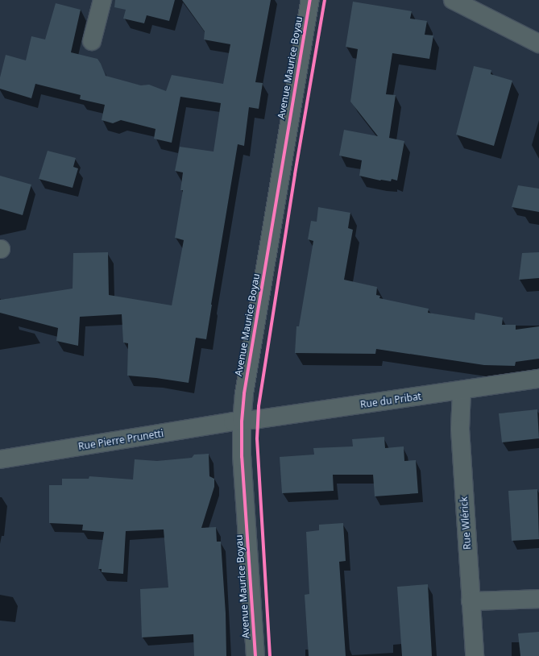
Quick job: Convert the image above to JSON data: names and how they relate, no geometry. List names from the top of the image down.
{
  "streets": {
    "street": [
      "Avenue Maurice Boyau",
      "Rue du Pribat",
      "Rue Pierre Prunetti",
      "Rue Wlérick"
    ]
  },
  "crossings": [
    ["Avenue Maurice Boyau", "Rue du Pribat"],
    ["Avenue Maurice Boyau", "Rue Pierre Prunetti"],
    ["Rue du Pribat", "Rue Pierre Prunetti"],
    ["Rue du Pribat", "Rue Wlérick"]
  ]
}
